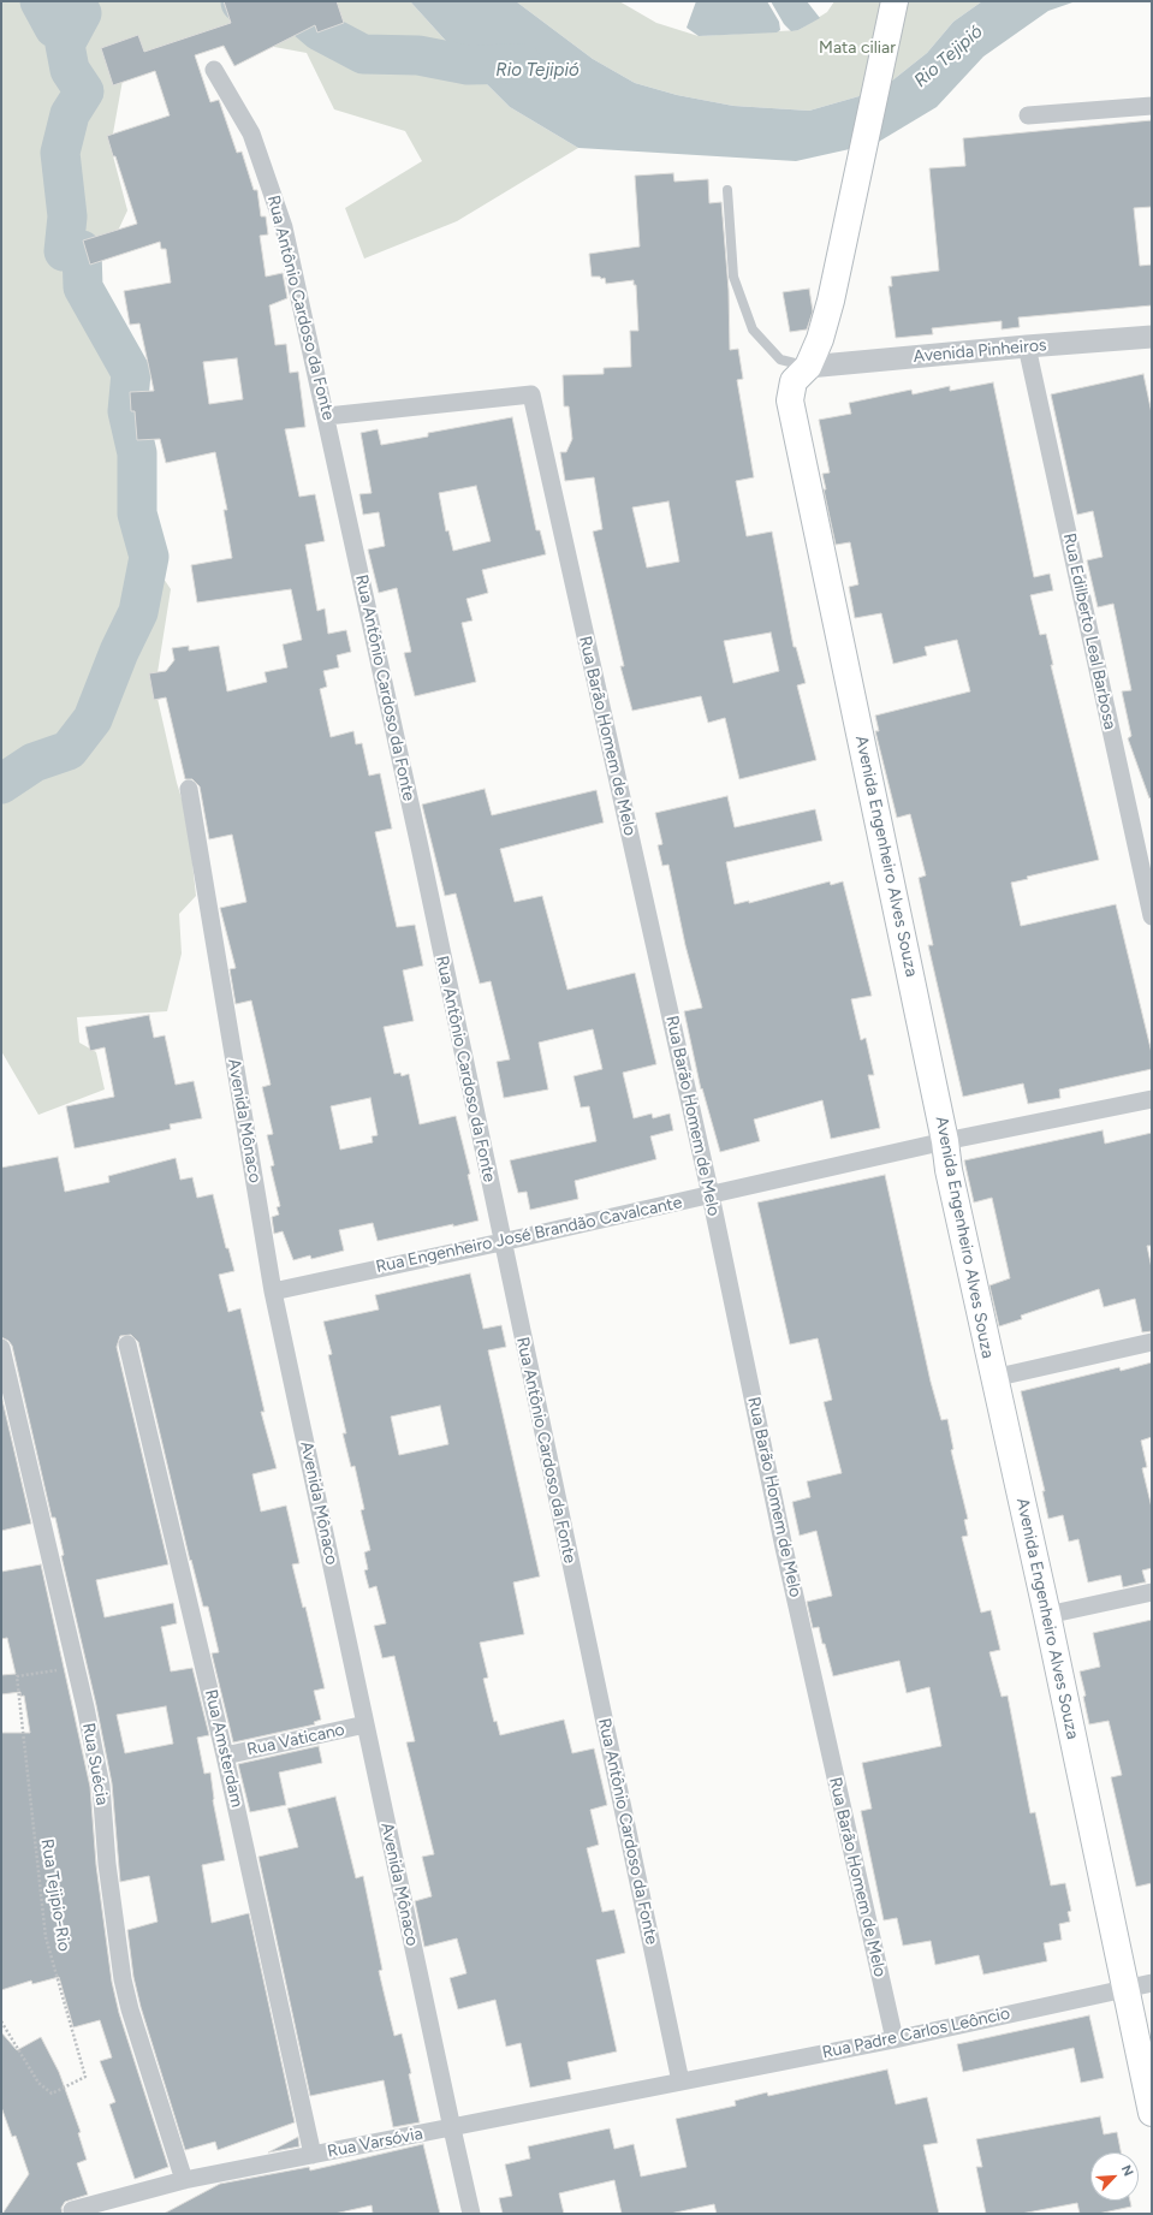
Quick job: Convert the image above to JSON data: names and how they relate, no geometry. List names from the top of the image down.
{
  "streets": {
    "main road": ["Avenida Engenheiro Alves Souza"],
    "street": [
      "Rua Antônio Cardoso da Fonte",
      "Avenida Pinheiros",
      "Rua Edilberto Leal Barbosa",
      "Rua Barão Homem de Melo",
      "Avenida Mônaco",
      "Rua Engenheiro José Brandão Cavalcante",
      "Rua Vaticano",
      "Rua Amsterdam",
      "Rua Suécia",
      "Rua Padre Carlos Leôncio",
      "Rua Varsóvia"
    ],
    "path": ["Rua Tejipio-Rio"]
  },
  "crossings": [
    ["Rua Antônio Cardoso da Fonte", "Rua Barão Homem de Melo"],
    ["Rua Antônio Cardoso da Fonte", "Rua Engenheiro José Brandão Cavalcante"],
    ["Rua Antônio Cardoso da Fonte", "Rua Padre Carlos Leôncio"],
    ["Rua Antônio Cardoso da Fonte", "Rua Varsóvia"],
    ["Avenida Pinheiros", "Rua Edilberto Leal Barbosa"],
    ["Avenida Pinheiros", "Avenida Engenheiro Alves Souza"],
    ["Rua Barão Homem de Melo", "Rua Engenheiro José Brandão Cavalcante"],
    ["Rua Barão Homem de Melo", "Rua Padre Carlos Leôncio"],
    ["Avenida Engenheiro Alves Souza", "Rua Engenheiro José Brandão Cavalcante"],
    ["Avenida Engenheiro Alves Souza", "Rua Padre Carlos Leôncio"],
    ["Avenida Mônaco", "Rua Engenheiro José Brandão Cavalcante"],
    ["Avenida Mônaco", "Rua Vaticano"],
    ["Avenida Mônaco", "Rua Varsóvia"],
    ["Rua Vaticano", "Rua Amsterdam"],
    ["Rua Amsterdam", "Rua Varsóvia"],
    ["Rua Suécia", "Rua Tejipio-Rio"],
    ["Rua Suécia", "Rua Varsóvia"],
    ["Rua Padre Carlos Leôncio", "Rua Varsóvia"]
  ],
  "water": ["Rio Tejipió"],
  "parks": ["Mata ciliar"],
  "north": "top right"
}
